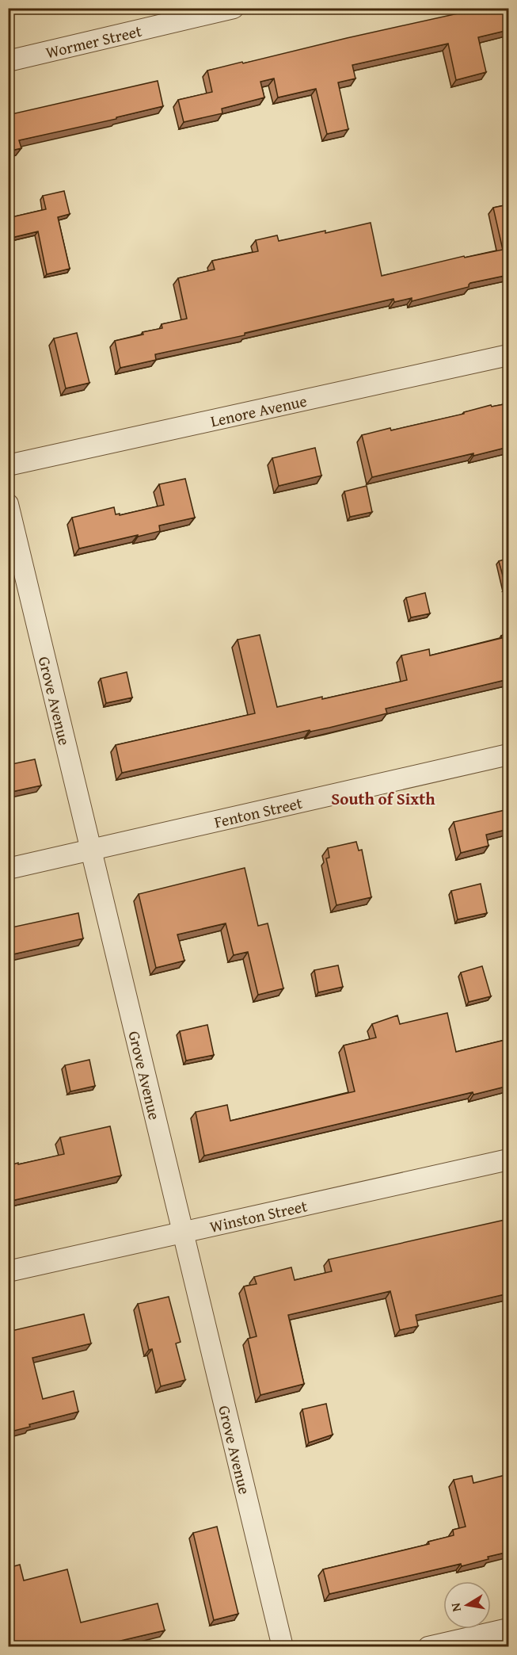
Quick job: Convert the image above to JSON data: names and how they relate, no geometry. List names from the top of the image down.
{
  "streets": {
    "street": [
      "Wormer Street",
      "Lenore Avenue",
      "Grove Avenue",
      "Fenton Street",
      "Winston Street"
    ]
  },
  "crossings": [
    ["Grove Avenue", "Fenton Street"],
    ["Grove Avenue", "Winston Street"]
  ],
  "districts": ["South of Sixth"],
  "north": "left"
}
